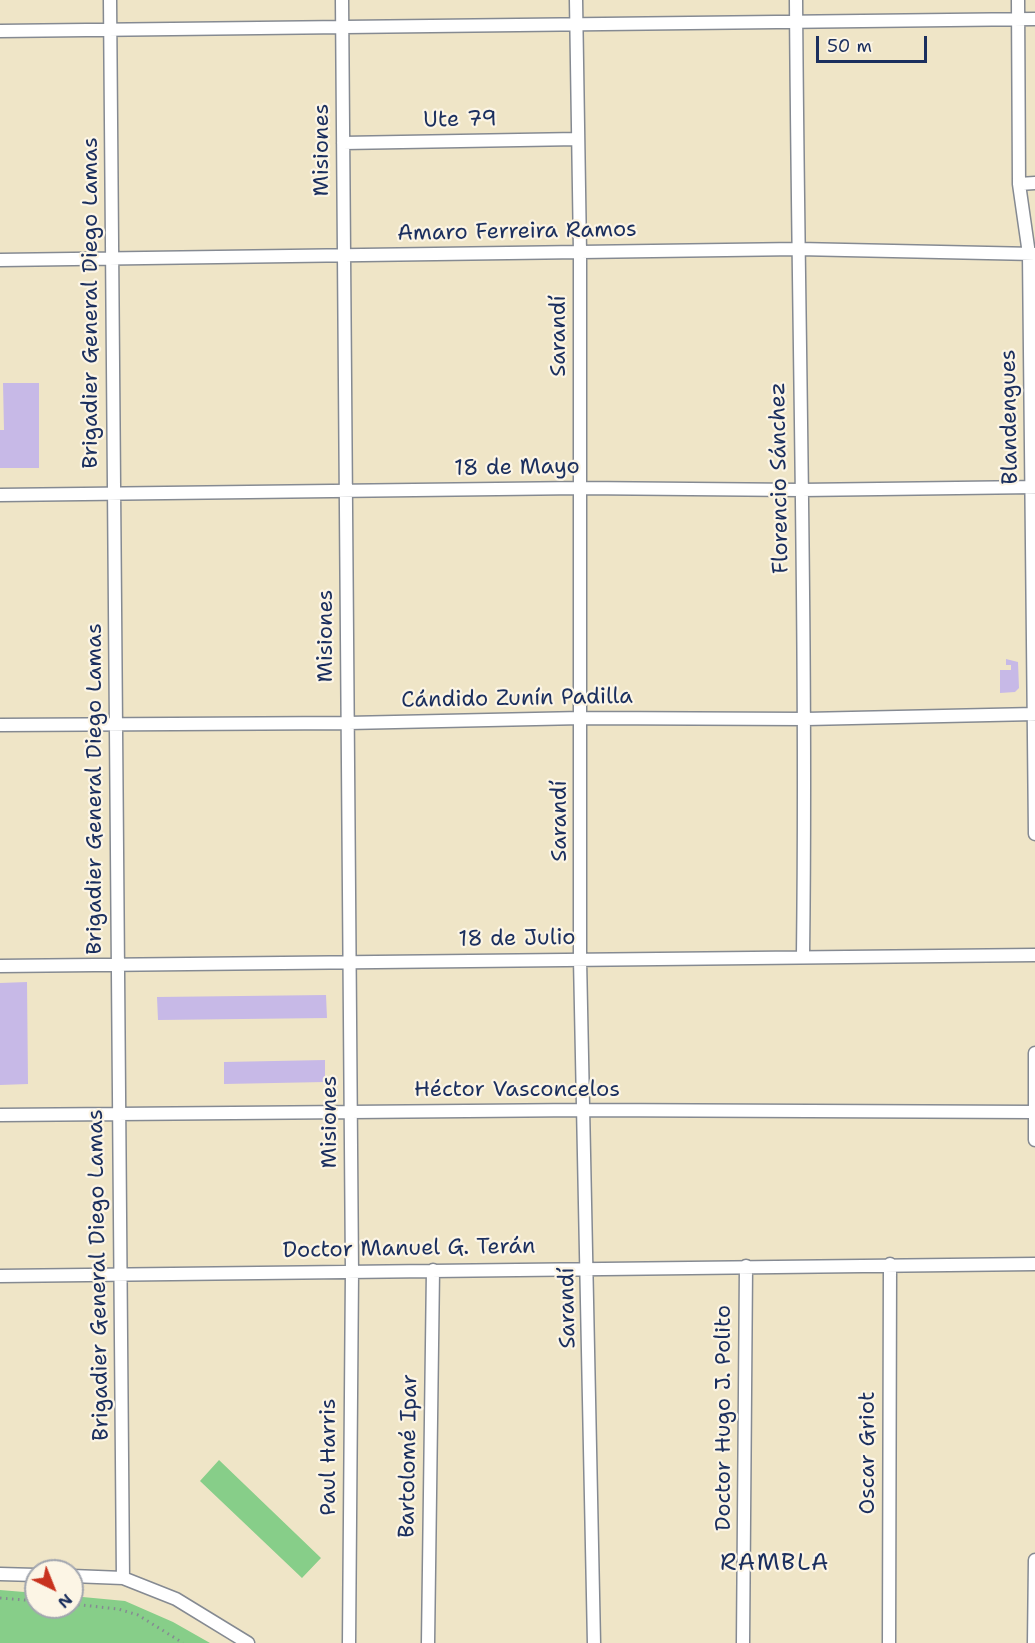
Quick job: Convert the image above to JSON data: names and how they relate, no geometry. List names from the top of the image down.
{
  "streets": {
    "street": [
      "Ute 79",
      "Misiones",
      "Amaro Ferreira Ramos",
      "Brigadier General Diego Lamas",
      "Sarandí",
      "Blandengues",
      "18 de Mayo",
      "Florencio Sánchez",
      "Cándido Zunín Padilla",
      "18 de Julio",
      "Héctor Vasconcelos",
      "Doctor Manuel G. Terán",
      "Doctor Hugo J. Polito",
      "Oscar Griot",
      "Bartolomé Ipar",
      "Paul Harris"
    ]
  },
  "crossings": [
    ["Ute 79", "Misiones"],
    ["Ute 79", "Sarandí"],
    ["Misiones", "Amaro Ferreira Ramos"],
    ["Misiones", "18 de Mayo"],
    ["Misiones", "Cándido Zunín Padilla"],
    ["Misiones", "18 de Julio"],
    ["Misiones", "Héctor Vasconcelos"],
    ["Misiones", "Doctor Manuel G. Terán"],
    ["Misiones", "Paul Harris"],
    ["Amaro Ferreira Ramos", "Brigadier General Diego Lamas"],
    ["Amaro Ferreira Ramos", "Sarandí"],
    ["Amaro Ferreira Ramos", "Blandengues"],
    ["Amaro Ferreira Ramos", "Florencio Sánchez"],
    ["Brigadier General Diego Lamas", "18 de Mayo"],
    ["Brigadier General Diego Lamas", "Cándido Zunín Padilla"],
    ["Brigadier General Diego Lamas", "18 de Julio"],
    ["Brigadier General Diego Lamas", "Héctor Vasconcelos"],
    ["Brigadier General Diego Lamas", "Doctor Manuel G. Terán"],
    ["Sarandí", "18 de Mayo"],
    ["Sarandí", "Cándido Zunín Padilla"],
    ["Sarandí", "18 de Julio"],
    ["Sarandí", "Héctor Vasconcelos"],
    ["Sarandí", "Doctor Manuel G. Terán"],
    ["Blandengues", "18 de Mayo"],
    ["Blandengues", "Cándido Zunín Padilla"],
    ["18 de Mayo", "Florencio Sánchez"],
    ["Florencio Sánchez", "Cándido Zunín Padilla"],
    ["Florencio Sánchez", "18 de Julio"],
    ["Doctor Manuel G. Terán", "Doctor Hugo J. Polito"],
    ["Doctor Manuel G. Terán", "Oscar Griot"],
    ["Doctor Manuel G. Terán", "Bartolomé Ipar"],
    ["Doctor Manuel G. Terán", "Paul Harris"]
  ],
  "districts": ["RAMBLA"],
  "scale_bar": "50 m",
  "north": "bottom right"
}
